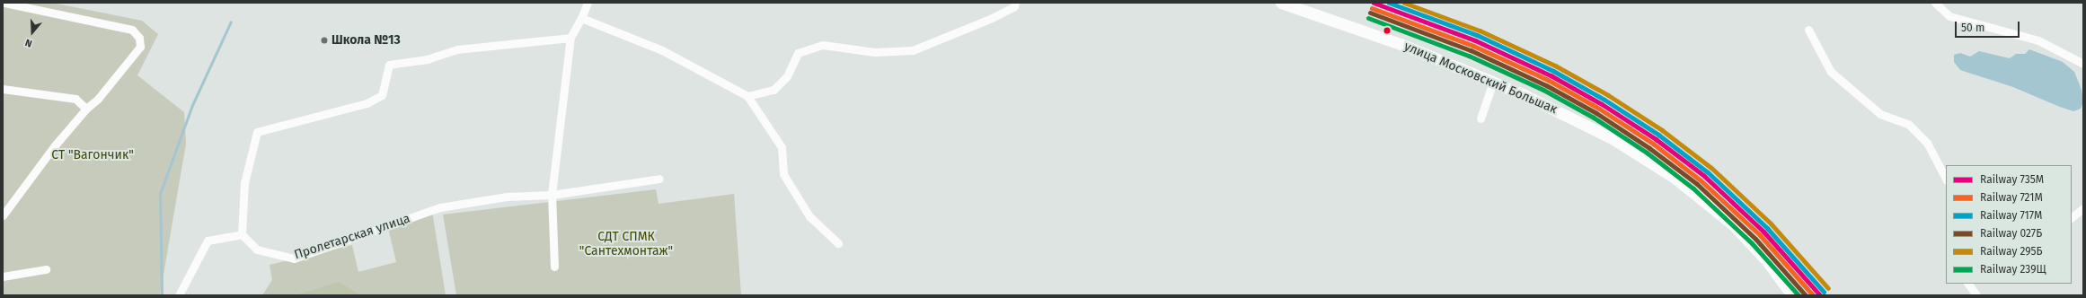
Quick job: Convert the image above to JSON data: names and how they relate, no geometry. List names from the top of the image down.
{
  "streets": {
    "street": ["улица Московский Большак", "Пролетарская улица"]
  },
  "parks": ["СТ \"Вагончик\"", "СДТ СПМК \"Сантехмонтаж\""],
  "places": ["Школа №13"],
  "lines": [
    "rail line 735М",
    "rail line 717М",
    "rail line 295Б",
    "rail line 721М",
    "rail line 027Б",
    "rail line 239Щ"
  ],
  "legend": [
    "Railway 735М",
    "Railway 721М",
    "Railway 717М",
    "Railway 027Б",
    "Railway 295Б",
    "Railway 239Щ"
  ],
  "scale_bar": "50 m",
  "north": "bottom"
}
